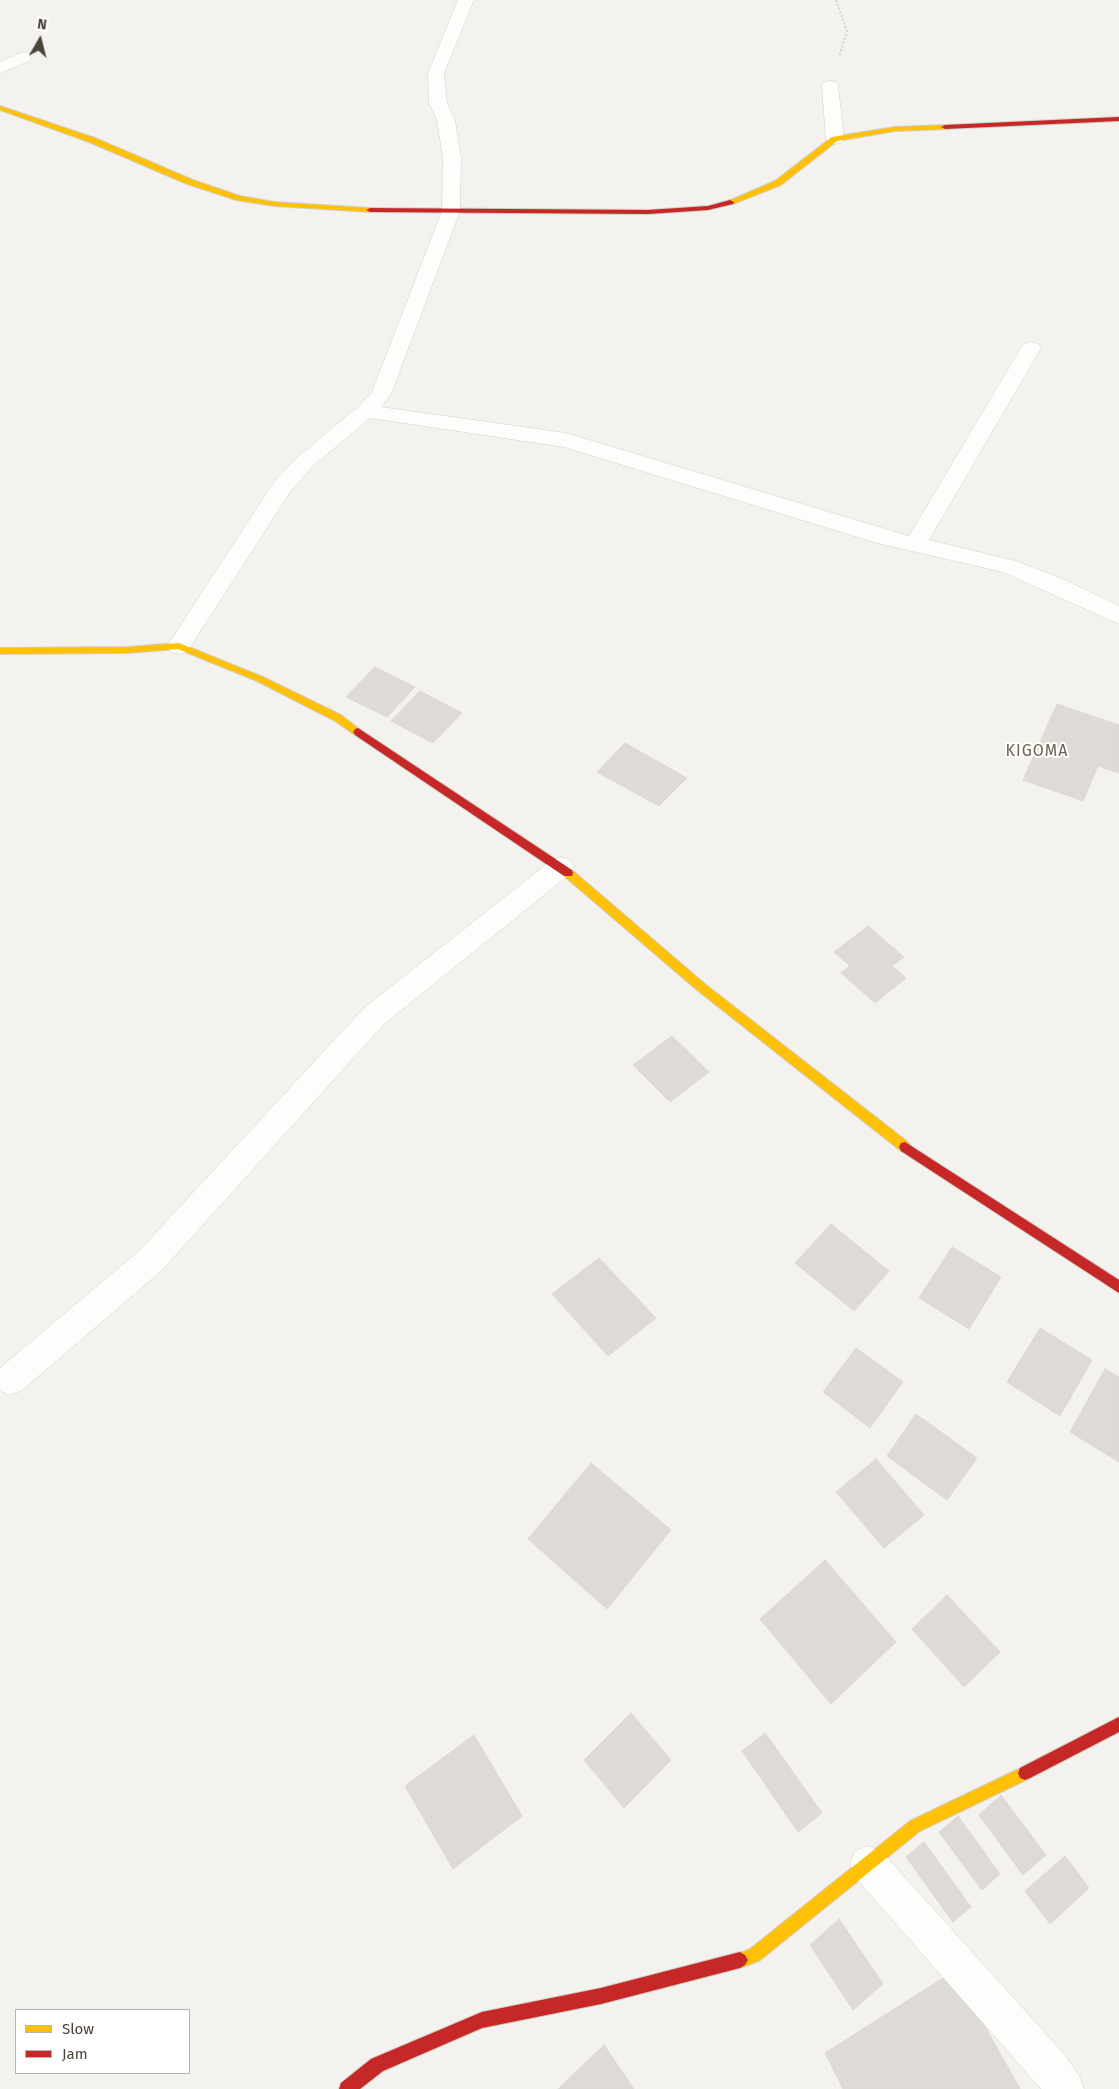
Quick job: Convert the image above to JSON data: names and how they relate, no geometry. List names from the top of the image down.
{
  "districts": ["KIGOMA"],
  "legend": ["Slow", "Jam"],
  "north": "top"
}
